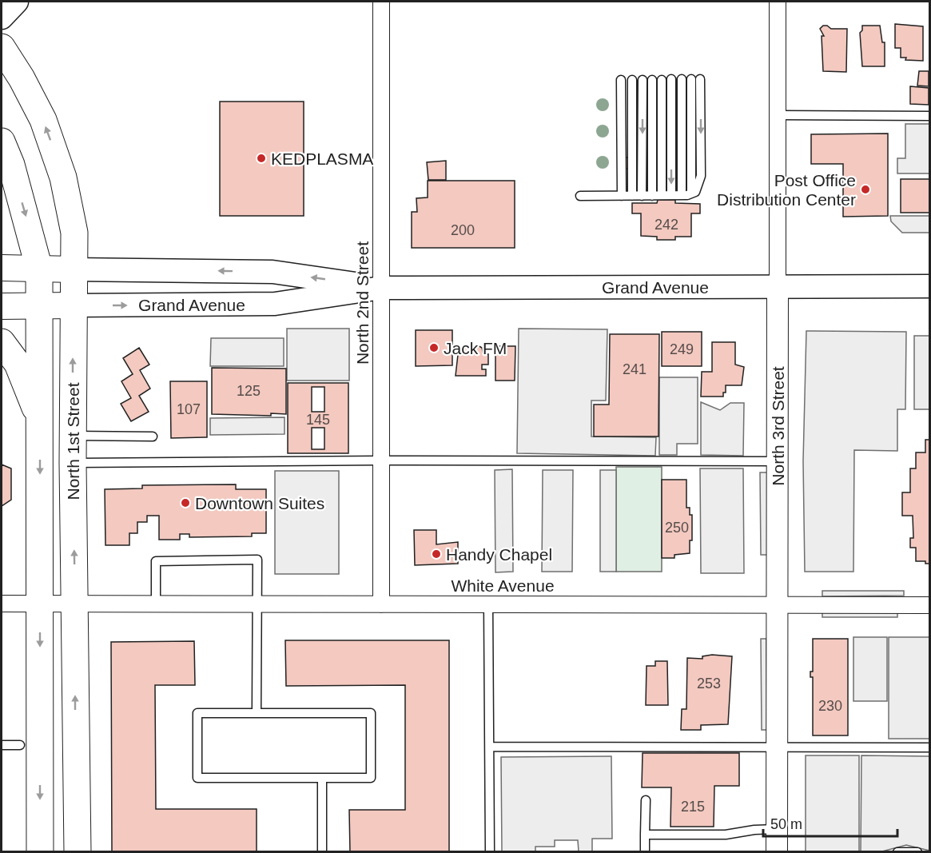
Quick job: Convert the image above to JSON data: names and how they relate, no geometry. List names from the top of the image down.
{
  "streets": {
    "highway": ["North 1st Street"],
    "main road": ["Grand Avenue"],
    "street": ["North 2nd Street", "North 3rd Street", "White Avenue"]
  },
  "crossings": [
    ["Grand Avenue", "North 2nd Street"],
    ["Grand Avenue", "North 3rd Street"],
    ["Grand Avenue", "North 1st Street"],
    ["North 2nd Street", "White Avenue"],
    ["North 3rd Street", "White Avenue"],
    ["North 1st Street", "White Avenue"]
  ],
  "places": [
    "KEDPLASMA",
    "Post Office Distribution Center",
    "Jack FM",
    "Downtown Suites",
    "Handy Chapel"
  ],
  "house_numbers": [
    "242",
    "200",
    "249",
    "241",
    "125",
    "107",
    "145",
    "250",
    "253",
    "230",
    "215"
  ],
  "scale_bar": "50 m"
}
